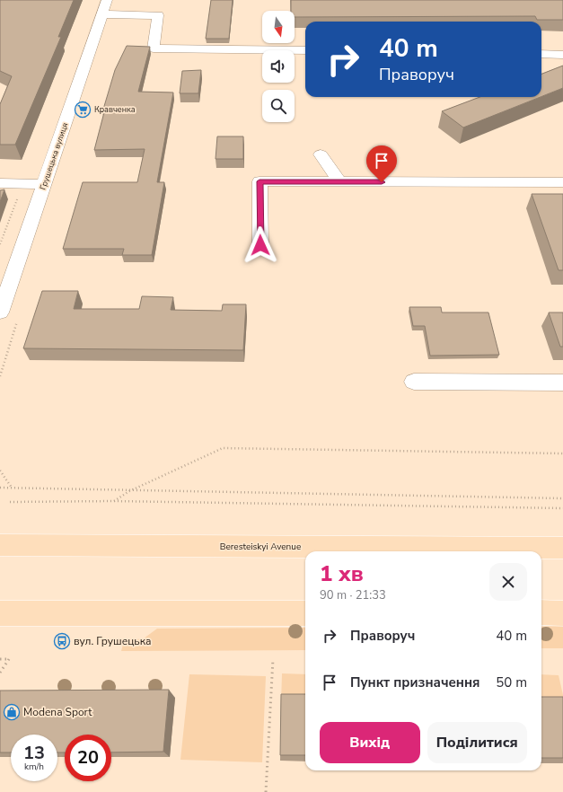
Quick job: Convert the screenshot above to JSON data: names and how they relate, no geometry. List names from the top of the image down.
{
  "streets": {
    "main road": ["Beresteiskyi Avenue"],
    "street": ["Грушецька вулиця"]
  },
  "places": {
    "supermarket": ["Кравченка"],
    "bus stop": ["вул. Грушецька"],
    "shop": ["Modena Sport"]
  },
  "north": "bottom",
  "page": {
    "turn": ["40 m", "Праворуч"],
    "heading": ["1 хв", "90 m · 21:33"],
    "list": [
      {
        "name": "Праворуч",
        "value": "40 m"
      },
      {
        "name": "Пункт призначення",
        "value": "50 m"
      }
    ],
    "buttons": ["Вихід", "Поділитися"],
    "speed": "13 km/h",
    "limit": "20"
  }
}
